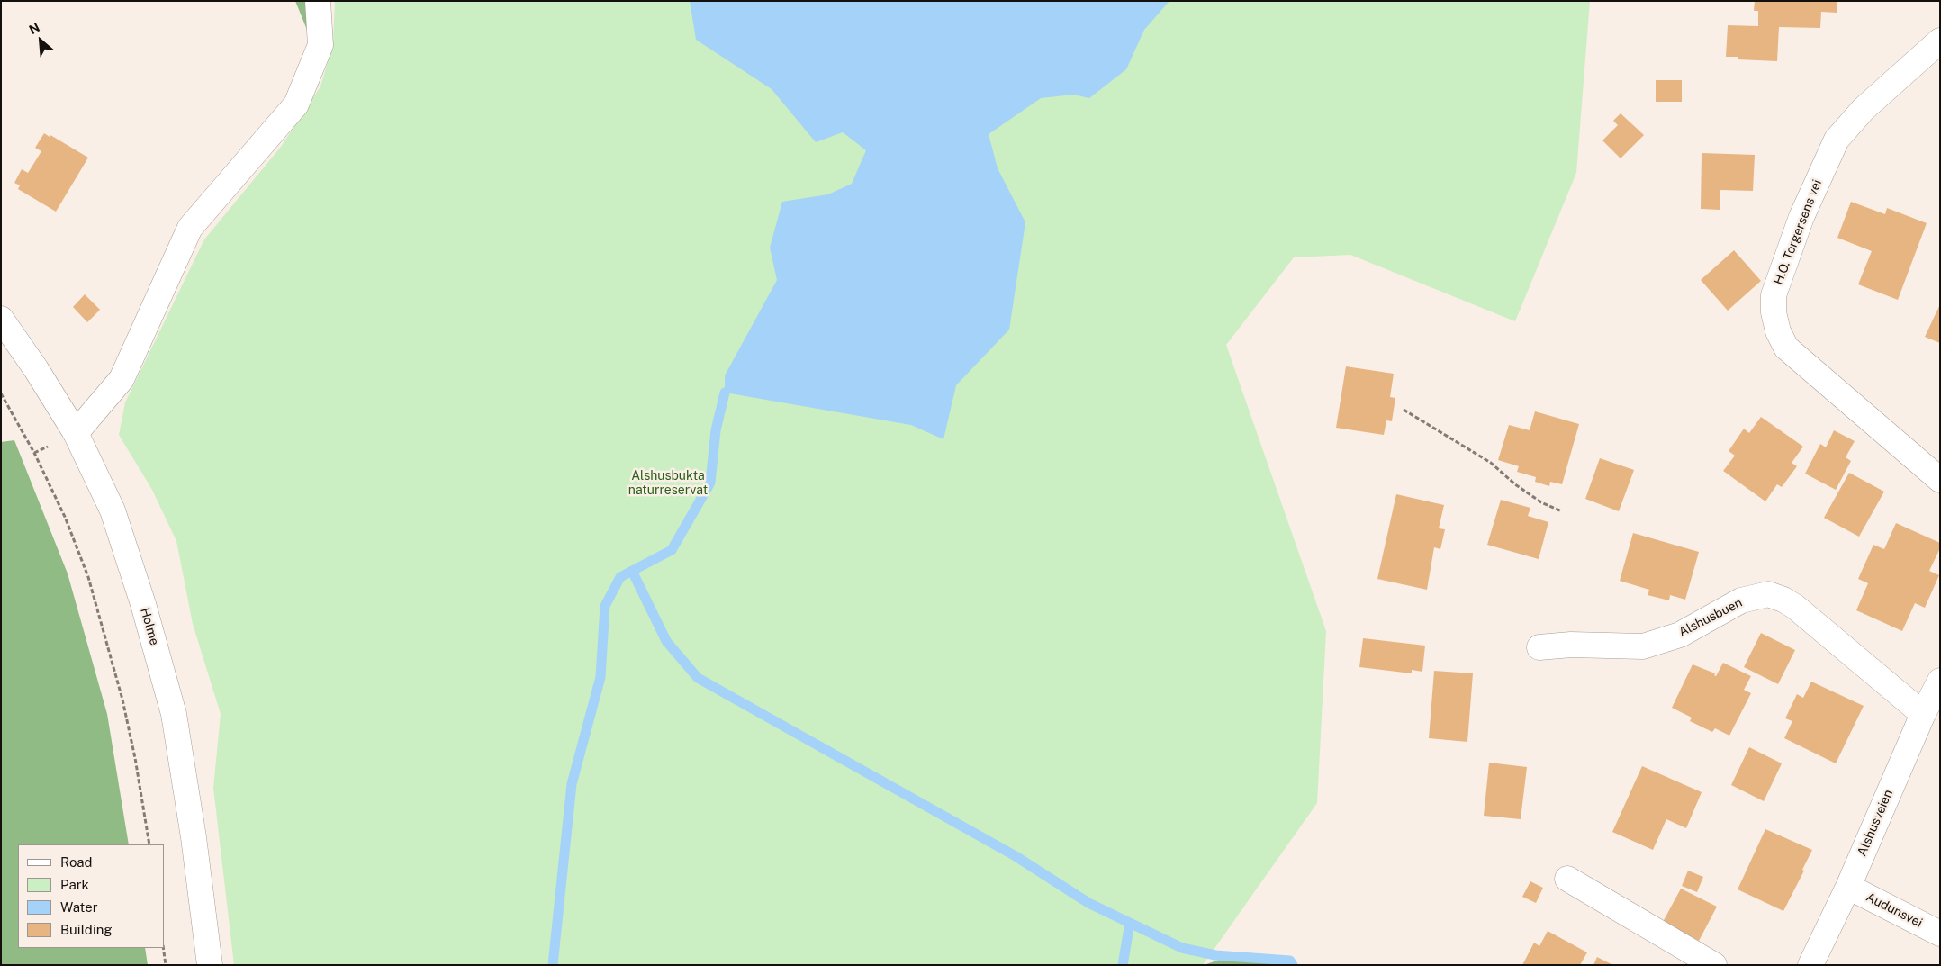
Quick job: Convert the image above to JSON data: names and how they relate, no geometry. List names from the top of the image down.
{
  "streets": {
    "street": [
      "H.O. Torgersens vei",
      "Alshusbuen",
      "Holme",
      "Alshusveien",
      "Audunsvei"
    ]
  },
  "crossings": [
    ["Alshusbuen", "Alshusveien"],
    ["Alshusveien", "Audunsvei"]
  ],
  "parks": ["Alshusbukta naturreservat"],
  "legend": [
    "Road",
    "Park",
    "Water",
    "Building"
  ],
  "north": "top left"
}
